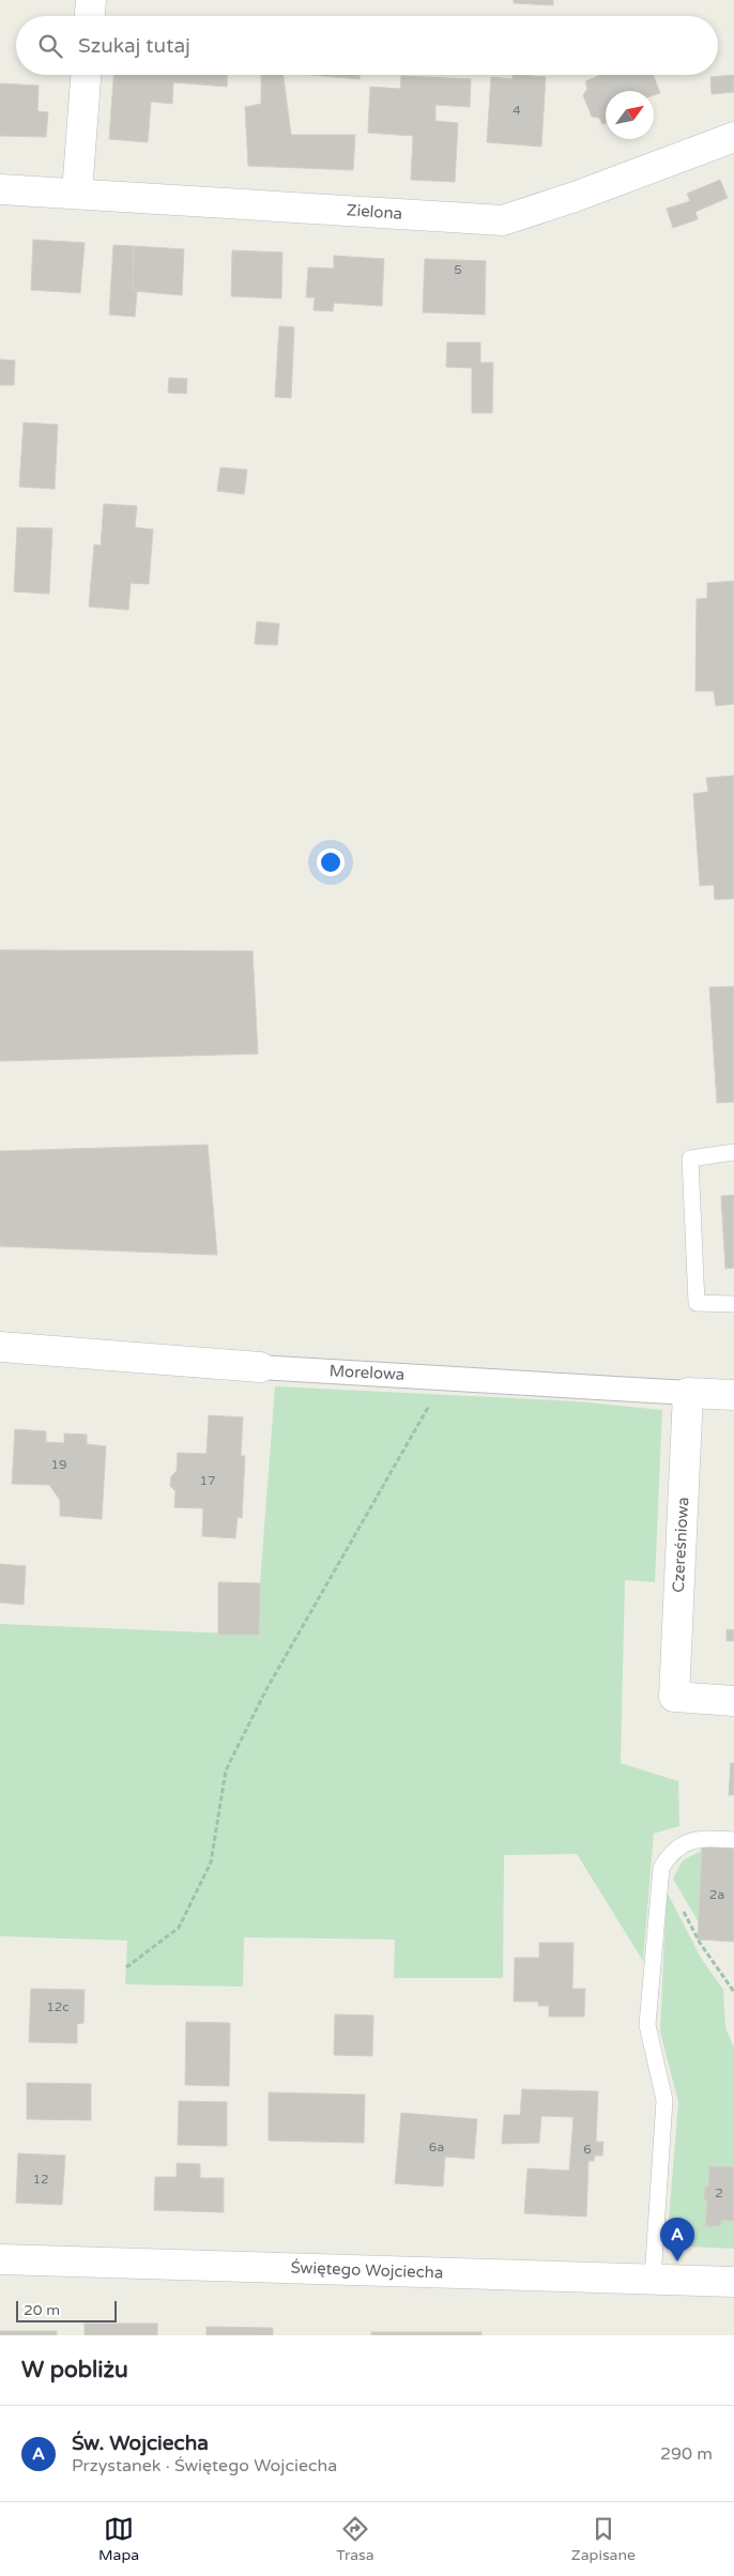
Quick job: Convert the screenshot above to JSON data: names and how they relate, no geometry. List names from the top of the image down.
{
  "streets": {
    "street": [
      "Zielona",
      "Morelowa",
      "Czereśniowa",
      "Świętego Wojciecha"
    ]
  },
  "crossings": [
    ["Morelowa", "Czereśniowa"]
  ],
  "house_numbers": [
    "4",
    "5",
    "19",
    "17",
    "2a",
    "12c",
    "6a",
    "6",
    "12",
    "2"
  ],
  "scale_bar": "20 m",
  "north": "top right",
  "page": {
    "search": "Szukaj tutaj",
    "pins": "A",
    "scale": "20 m",
    "heading": "W pobliżu",
    "list": [
      {
        "mark": "A",
        "name": "Św. Wojciecha",
        "note": "Przystanek · Świętego Wojciecha",
        "value": "290 m"
      }
    ],
    "nav": ["Mapa", "Trasa", "Zapisane"]
  }
}
